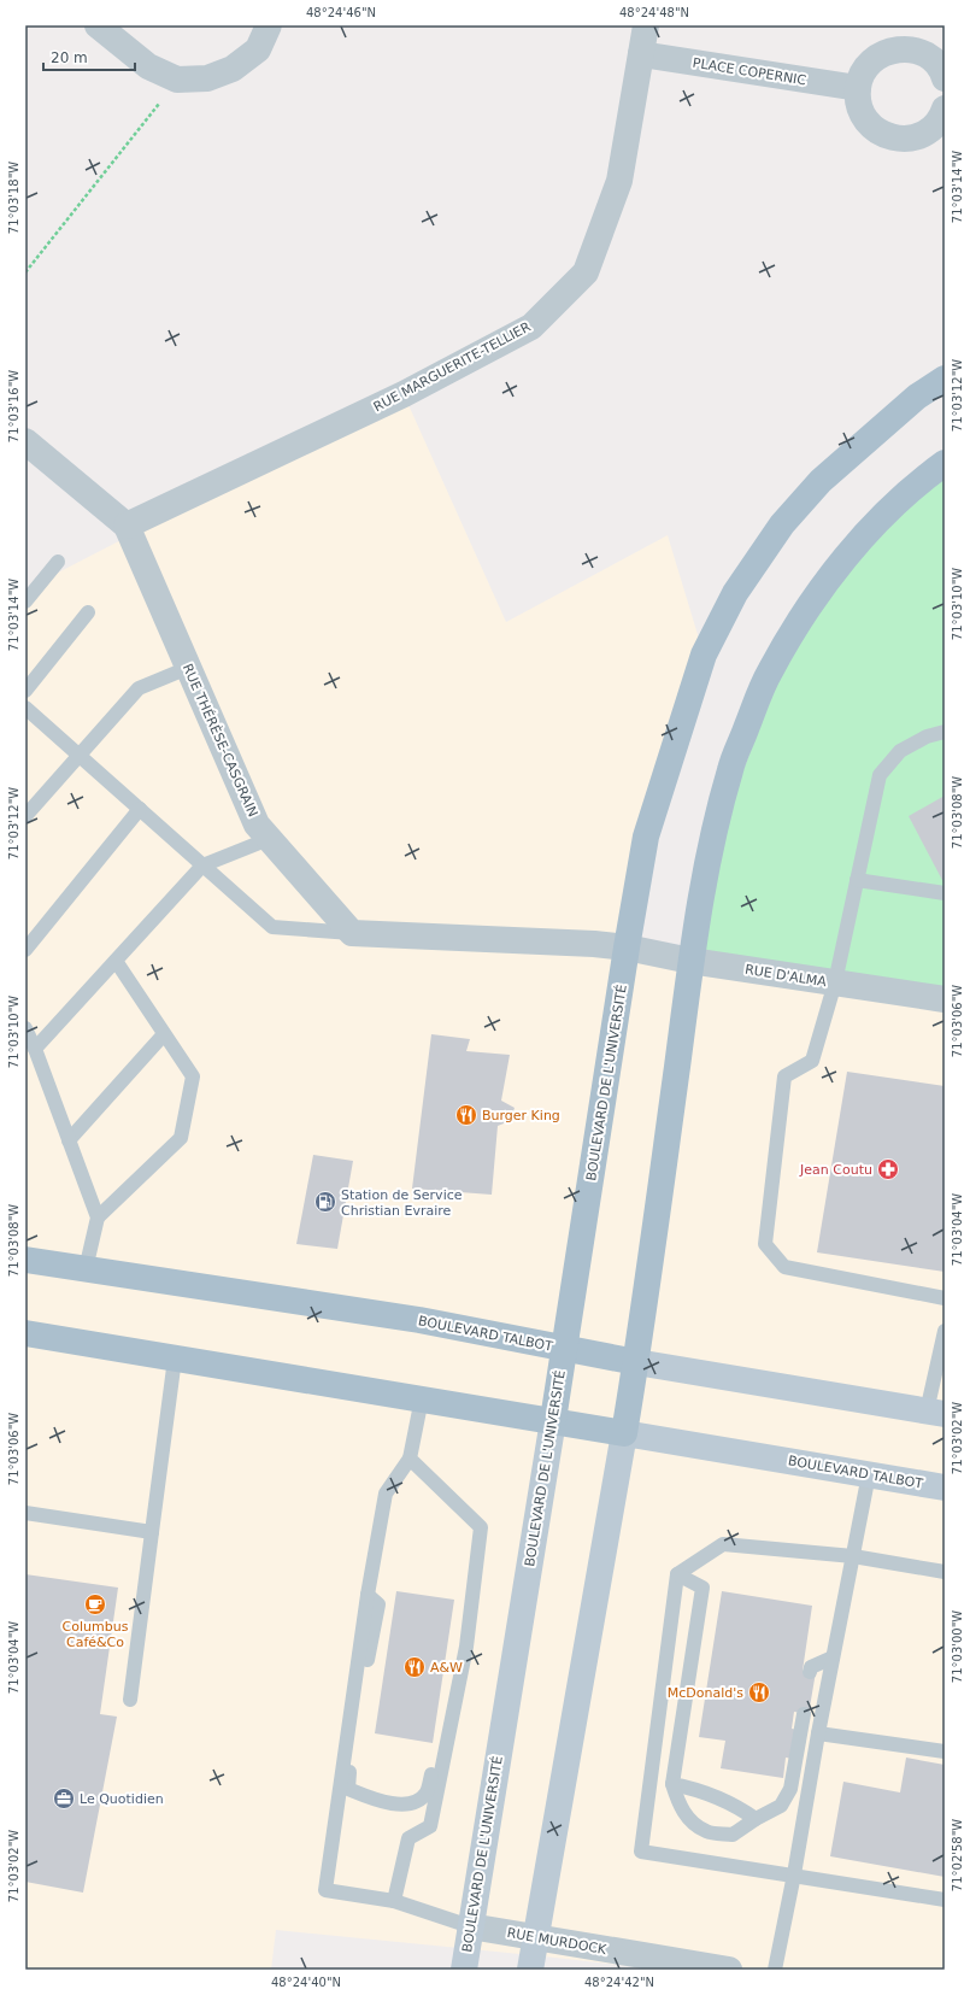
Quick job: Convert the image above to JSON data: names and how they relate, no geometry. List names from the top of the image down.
{
  "streets": {
    "main road": ["BOULEVARD DE L'UNIVERSITÉ", "BOULEVARD TALBOT"],
    "street": [
      "PLACE COPERNIC",
      "RUE MARGUERITE-TELLIER",
      "RUE THÉRÈSE-CASGRAIN",
      "RUE D'ALMA",
      "RUE MURDOCK"
    ]
  },
  "crossings": [
    ["PLACE COPERNIC", "RUE MARGUERITE-TELLIER"],
    ["RUE MARGUERITE-TELLIER", "RUE THÉRÈSE-CASGRAIN"],
    ["RUE D'ALMA", "BOULEVARD DE L'UNIVERSITÉ"],
    ["BOULEVARD DE L'UNIVERSITÉ", "BOULEVARD TALBOT"],
    ["BOULEVARD DE L'UNIVERSITÉ", "RUE MURDOCK"]
  ],
  "places": {
    "restaurant": ["Burger King", "A&W", "McDonald's"],
    "pharmacy": ["Jean Coutu"],
    "fuel station": ["Station de Service Christian Evraire"],
    "cafe": ["Columbus Café&Co"],
    "office": ["Le Quotidien"]
  },
  "scale_bar": "20 m",
  "coordinates": [
    "48°24'46\"N",
    "48°24'48\"N",
    "71°03'14\"W",
    "71°03'18\"W",
    "71°03'12\"W",
    "71°03'16\"W",
    "71°03'10\"W",
    "71°03'08\"W",
    "71°03'06\"W",
    "71°03'04\"W",
    "71°03'02\"W",
    "71°03'00\"W",
    "71°02'58\"W",
    "48°24'40\"N",
    "48°24'42\"N"
  ]
}
